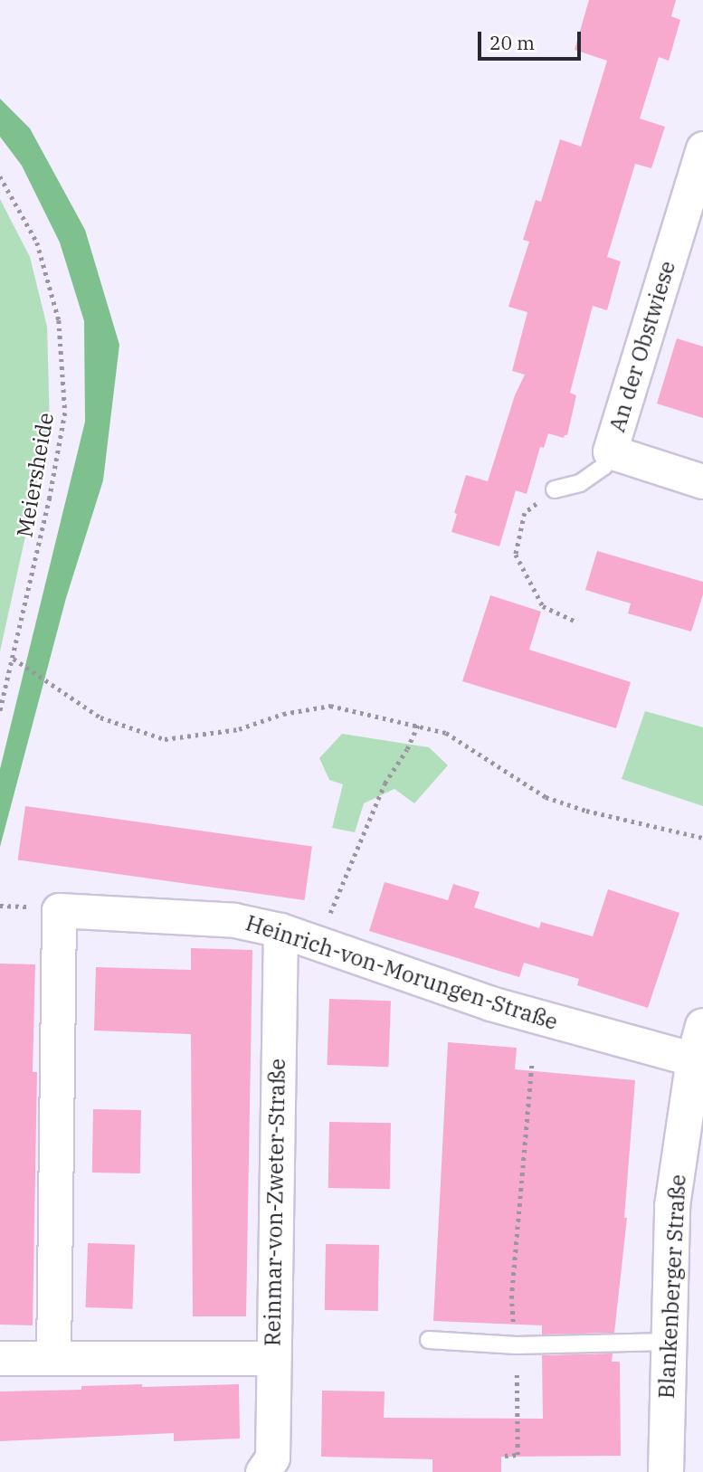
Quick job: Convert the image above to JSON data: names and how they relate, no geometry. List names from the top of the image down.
{
  "streets": {
    "street": [
      "An der Obstwiese",
      "Heinrich-von-Morungen-Straße",
      "Reinmar-von-Zweter-Straße",
      "Blankenberger Straße"
    ],
    "path": ["Meiersheide"]
  },
  "crossings": [
    ["Heinrich-von-Morungen-Straße", "Reinmar-von-Zweter-Straße"],
    ["Heinrich-von-Morungen-Straße", "Blankenberger Straße"]
  ],
  "scale_bar": "20 m"
}
